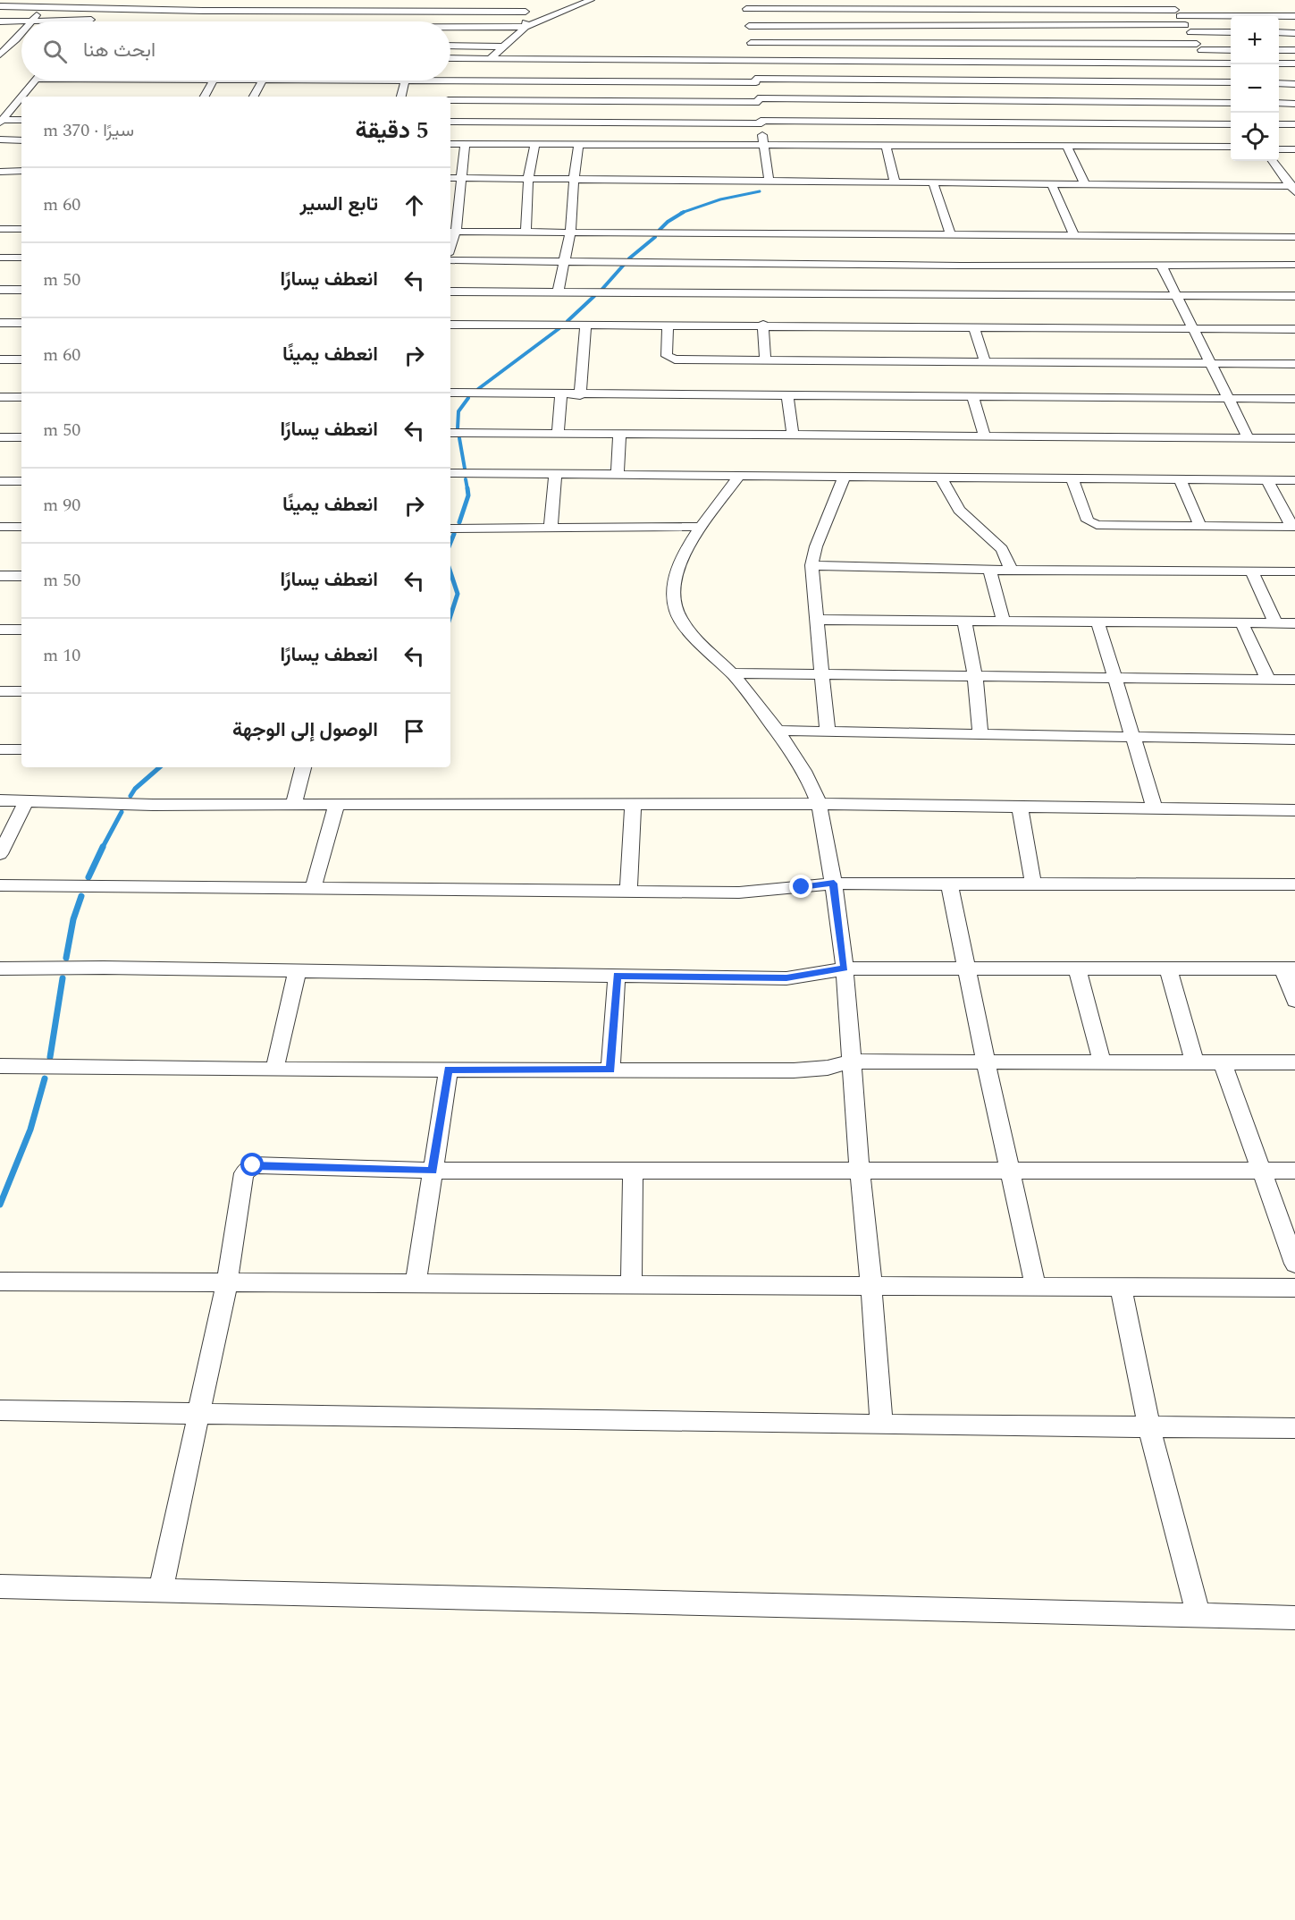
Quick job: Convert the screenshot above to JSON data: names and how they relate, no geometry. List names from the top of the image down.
{
  "page": {
    "map_buttons": ["+", "−"],
    "search": "ابحث هنا",
    "heading": ["5 دقيقة", "سيرًا · 370 m"],
    "list": [
      ["تابع السير", "60 m"],
      ["انعطف يسارًا", "50 m"],
      ["انعطف يمينًا", "60 m"],
      ["انعطف يسارًا", "50 m"],
      ["انعطف يمينًا", "90 m"],
      ["انعطف يسارًا", "50 m"],
      ["انعطف يسارًا", "10 m"],
      "الوصول إلى الوجهة"
    ]
  }
}
